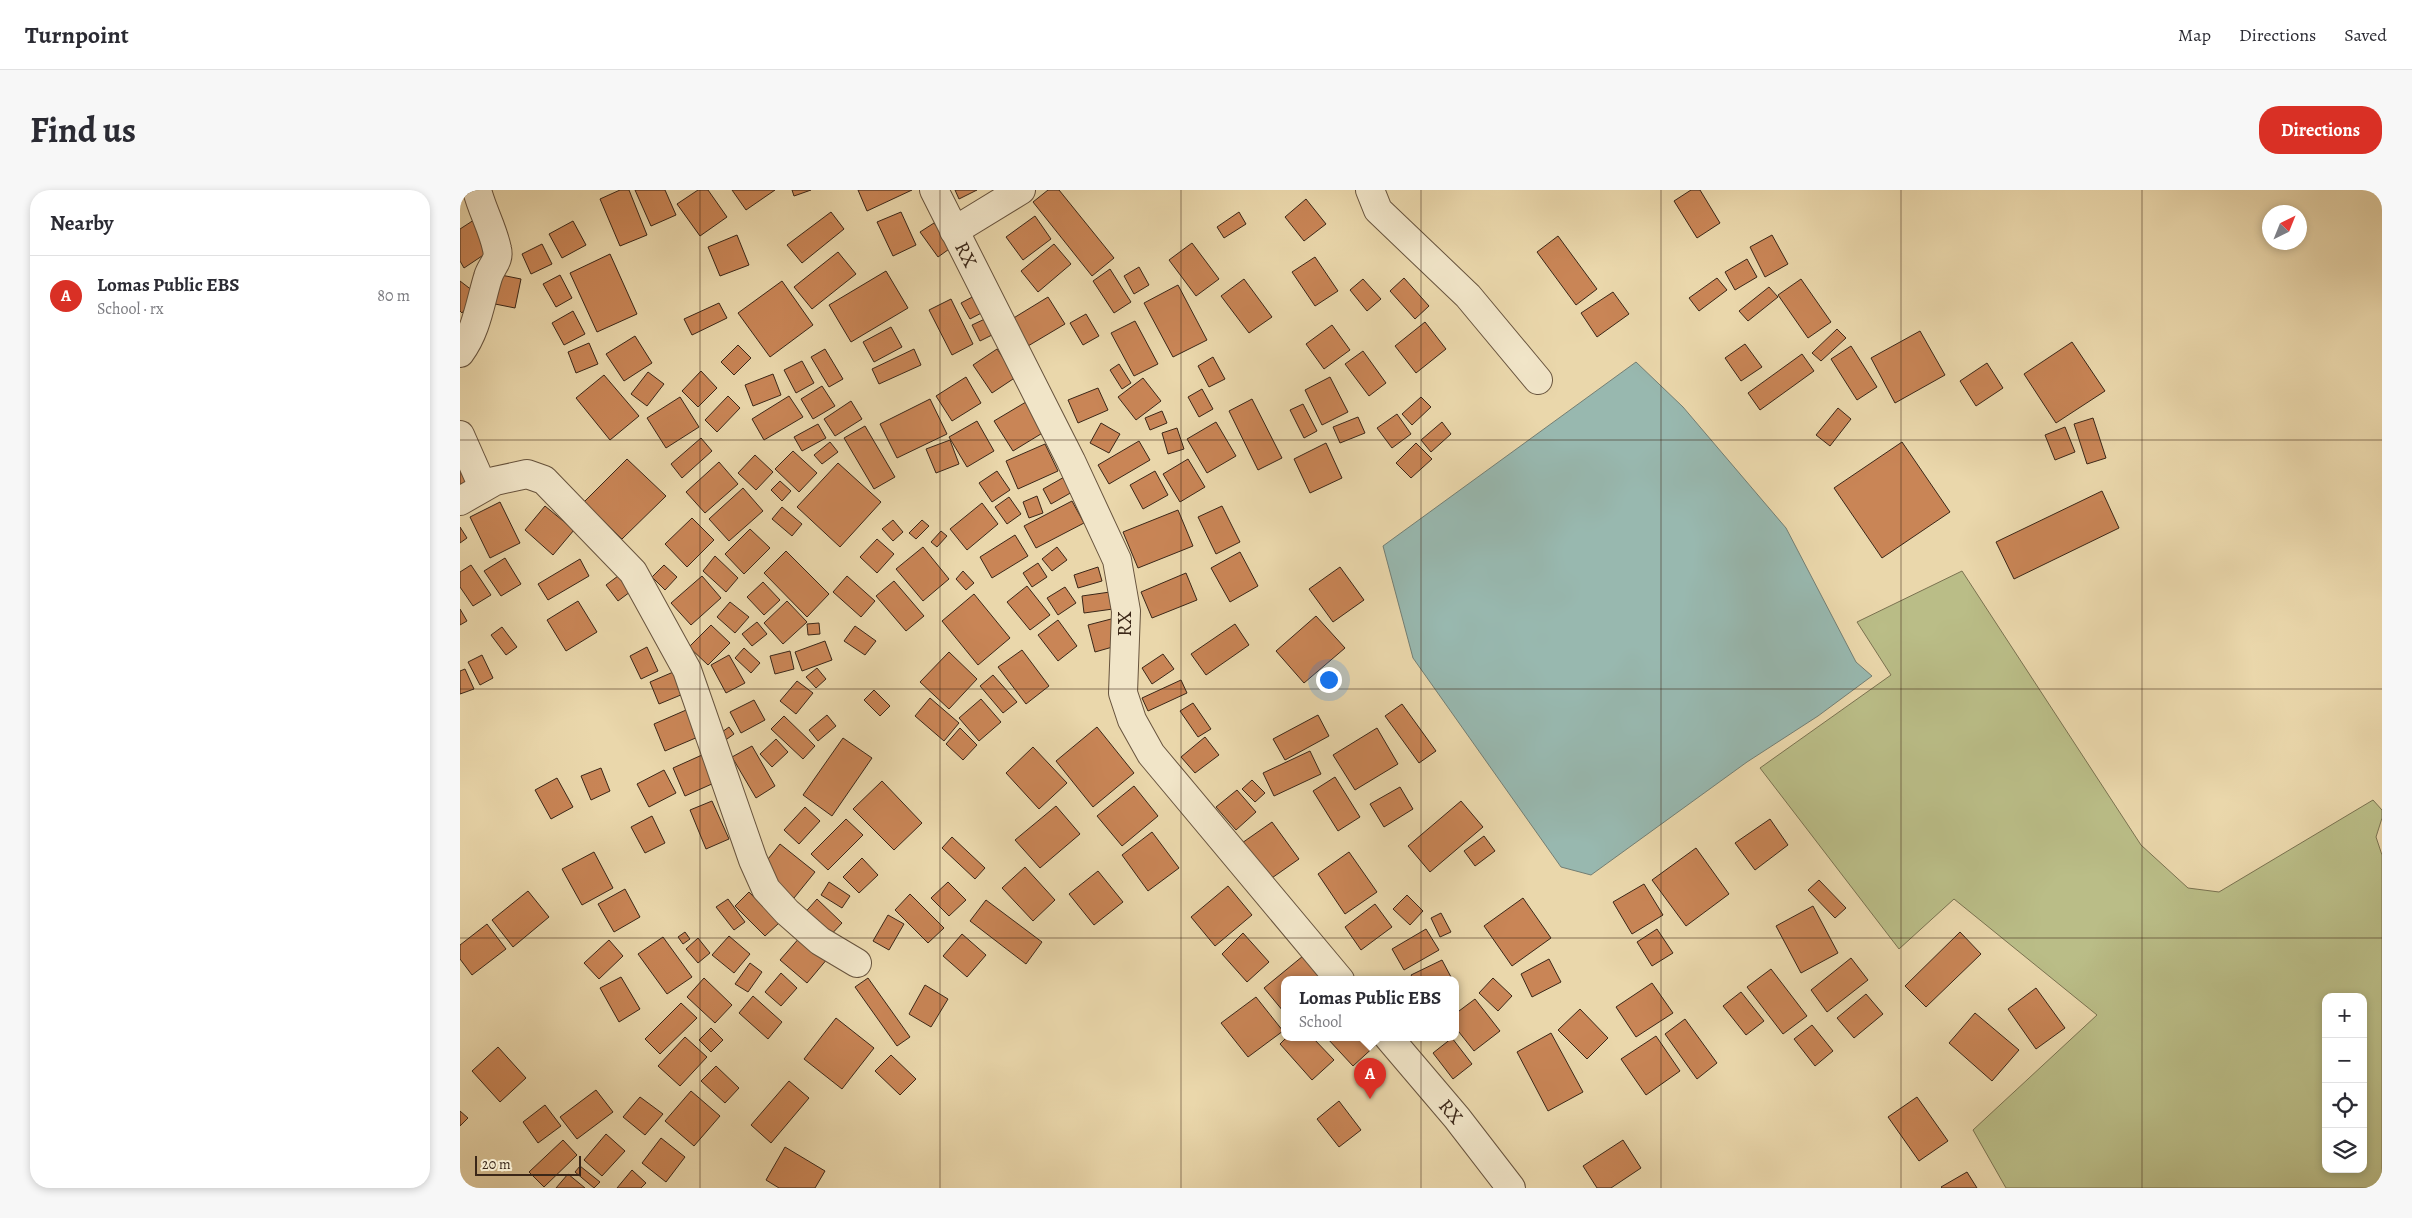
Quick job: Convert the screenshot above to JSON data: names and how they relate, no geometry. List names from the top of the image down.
{
  "streets": {
    "street": ["RX"]
  },
  "scale_bar": "20 m",
  "north": "top right",
  "page": {
    "header": "Turnpoint",
    "nav": ["Map", "Directions", "Saved"],
    "title": "Find us",
    "buttons": "Directions",
    "heading": "Nearby",
    "list": [
      {
        "mark": "A",
        "name": "Lomas Public EBS",
        "note": "School · rx",
        "value": "80 m"
      }
    ],
    "popup": ["Lomas Public EBS", "School"],
    "map_buttons": ["+", "−"],
    "pins": "A",
    "scale": "20 m"
  }
}
